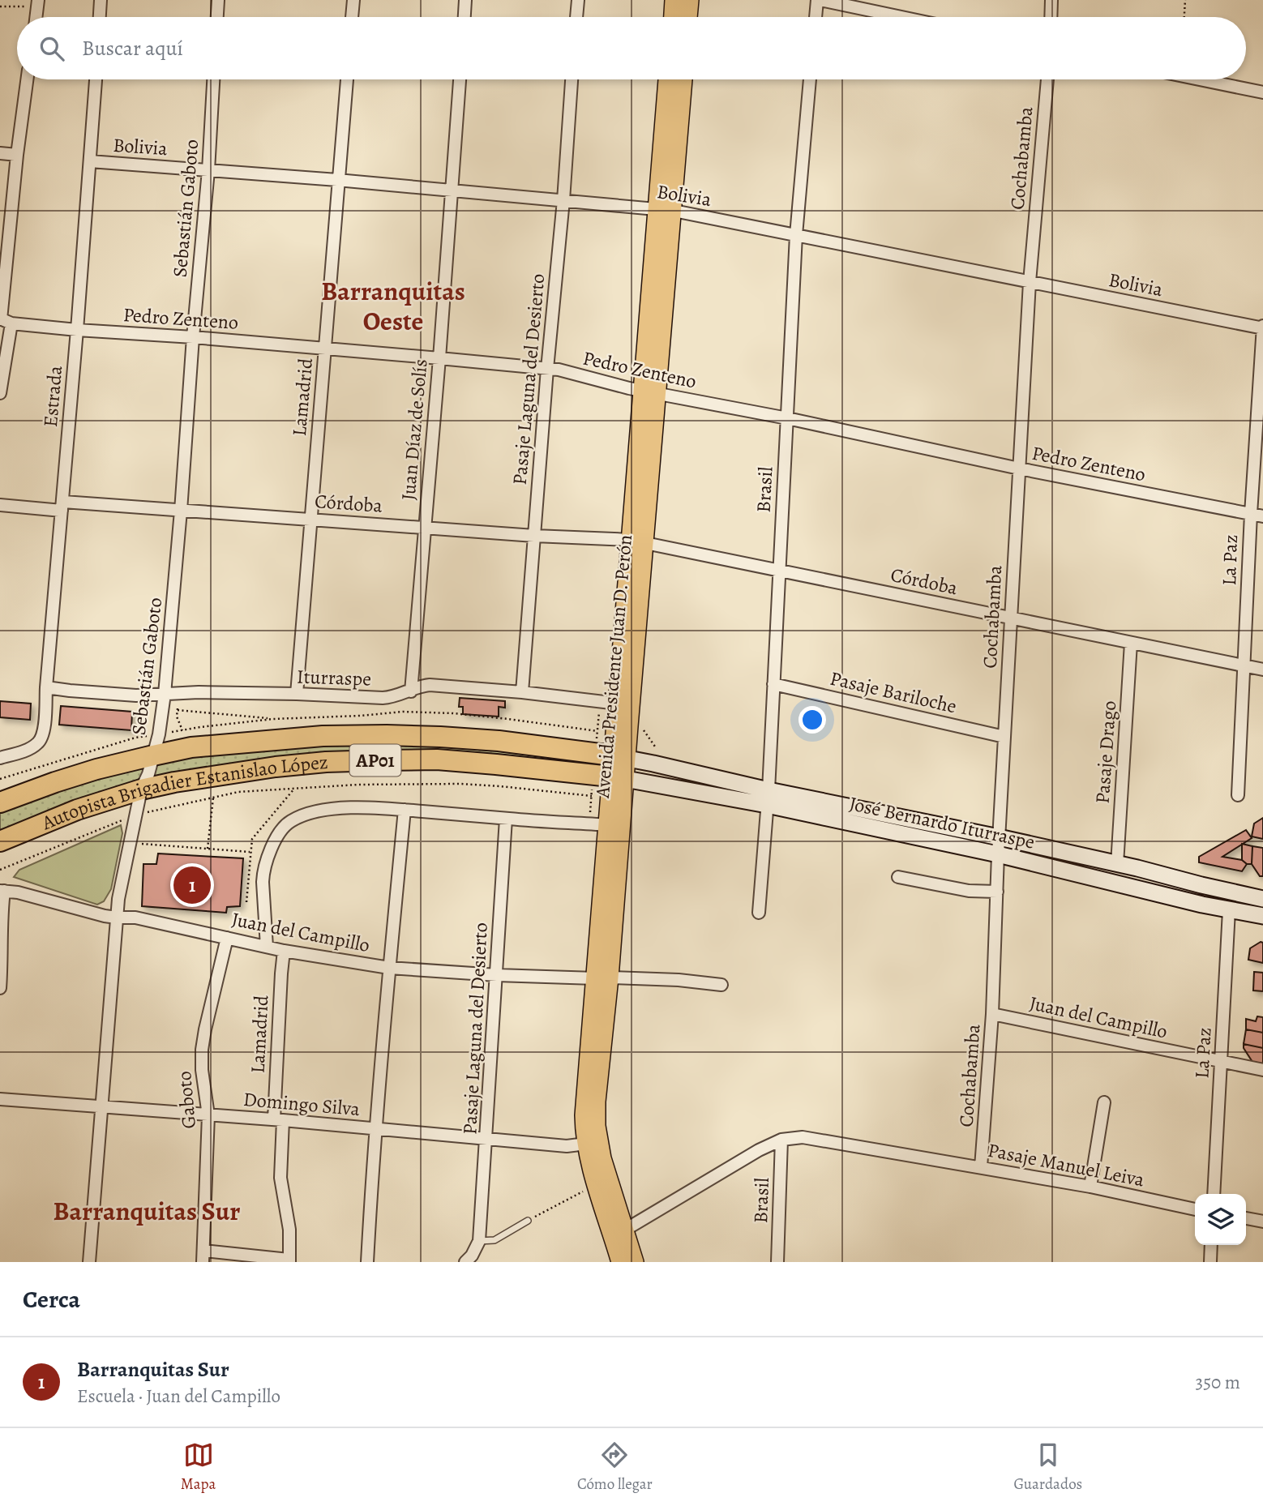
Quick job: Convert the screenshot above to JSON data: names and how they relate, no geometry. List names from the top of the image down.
{
  "streets": {
    "highway": ["AP01", "Autopista Brigadier Estanislao López"],
    "main road": ["Avenida Presidente Juan D. Perón", "José Bernardo Iturraspe"],
    "street": [
      "Bolivia",
      "Cochabamba",
      "Sebastián Gaboto",
      "Pedro Zenteno",
      "Pasaje Laguna del Desierto",
      "Estrada",
      "Lamadrid",
      "Juan Díaz de Solís",
      "Brasil",
      "Córdoba",
      "La Paz",
      "Iturraspe",
      "Pasaje Bariloche",
      "Pasaje Drago",
      "Juan del Campillo",
      "Gaboto",
      "Domingo Silva",
      "Pasaje Manuel Leiva"
    ]
  },
  "crossings": [
    ["Bolivia", "Cochabamba"],
    ["Bolivia", "Sebastián Gaboto"],
    ["Bolivia", "Pasaje Laguna del Desierto"],
    ["Bolivia", "Estrada"],
    ["Bolivia", "Lamadrid"],
    ["Bolivia", "Juan Díaz de Solís"],
    ["Bolivia", "Brasil"],
    ["Bolivia", "La Paz"],
    ["Bolivia", "Avenida Presidente Juan D. Perón"],
    ["Cochabamba", "Pedro Zenteno"],
    ["Cochabamba", "Córdoba"],
    ["Cochabamba", "Pasaje Bariloche"],
    ["Cochabamba", "José Bernardo Iturraspe"],
    ["Cochabamba", "Juan del Campillo"],
    ["Cochabamba", "Pasaje Manuel Leiva"],
    ["Sebastián Gaboto", "Pedro Zenteno"],
    ["Sebastián Gaboto", "Córdoba"],
    ["Sebastián Gaboto", "Iturraspe"],
    ["Sebastián Gaboto", "Autopista Brigadier Estanislao López"],
    ["Sebastián Gaboto", "Juan del Campillo"],
    ["Sebastián Gaboto", "Domingo Silva"],
    ["Pedro Zenteno", "Pasaje Laguna del Desierto"],
    ["Pedro Zenteno", "Estrada"],
    ["Pedro Zenteno", "Lamadrid"],
    ["Pedro Zenteno", "Juan Díaz de Solís"],
    ["Pedro Zenteno", "Brasil"],
    ["Pedro Zenteno", "La Paz"],
    ["Pedro Zenteno", "Avenida Presidente Juan D. Perón"],
    ["Pasaje Laguna del Desierto", "Córdoba"],
    ["Pasaje Laguna del Desierto", "Iturraspe"],
    ["Pasaje Laguna del Desierto", "Juan del Campillo"],
    ["Pasaje Laguna del Desierto", "Domingo Silva"],
    ["Estrada", "Córdoba"],
    ["Estrada", "Iturraspe"],
    ["Lamadrid", "Córdoba"],
    ["Lamadrid", "Iturraspe"],
    ["Lamadrid", "Juan del Campillo"],
    ["Lamadrid", "Domingo Silva"],
    ["Juan Díaz de Solís", "Córdoba"],
    ["Juan Díaz de Solís", "Iturraspe"],
    ["Brasil", "Córdoba"],
    ["Brasil", "Pasaje Bariloche"],
    ["Brasil", "José Bernardo Iturraspe"],
    ["Brasil", "Pasaje Manuel Leiva"],
    ["Córdoba", "La Paz"],
    ["Córdoba", "Avenida Presidente Juan D. Perón"],
    ["Córdoba", "Pasaje Drago"],
    ["La Paz", "José Bernardo Iturraspe"],
    ["La Paz", "Juan del Campillo"],
    ["Avenida Presidente Juan D. Perón", "Iturraspe"],
    ["Avenida Presidente Juan D. Perón", "Autopista Brigadier Estanislao López"],
    ["Avenida Presidente Juan D. Perón", "José Bernardo Iturraspe"],
    ["Avenida Presidente Juan D. Perón", "Juan del Campillo"],
    ["Avenida Presidente Juan D. Perón", "Domingo Silva"],
    ["Avenida Presidente Juan D. Perón", "Pasaje Manuel Leiva"],
    ["Pasaje Drago", "José Bernardo Iturraspe"],
    ["Autopista Brigadier Estanislao López", "José Bernardo Iturraspe"],
    ["Juan del Campillo", "Gaboto"],
    ["Gaboto", "Domingo Silva"]
  ],
  "districts": ["Barranquitas Oeste", "Barranquitas Sur"],
  "page": {
    "search": "Buscar aquí",
    "pins": "1",
    "heading": "Cerca",
    "list": [
      {
        "mark": "1",
        "name": "Barranquitas Sur",
        "note": "Escuela · Juan del Campillo",
        "value": "350 m"
      }
    ],
    "nav": ["Mapa", "Cómo llegar", "Guardados"]
  }
}
